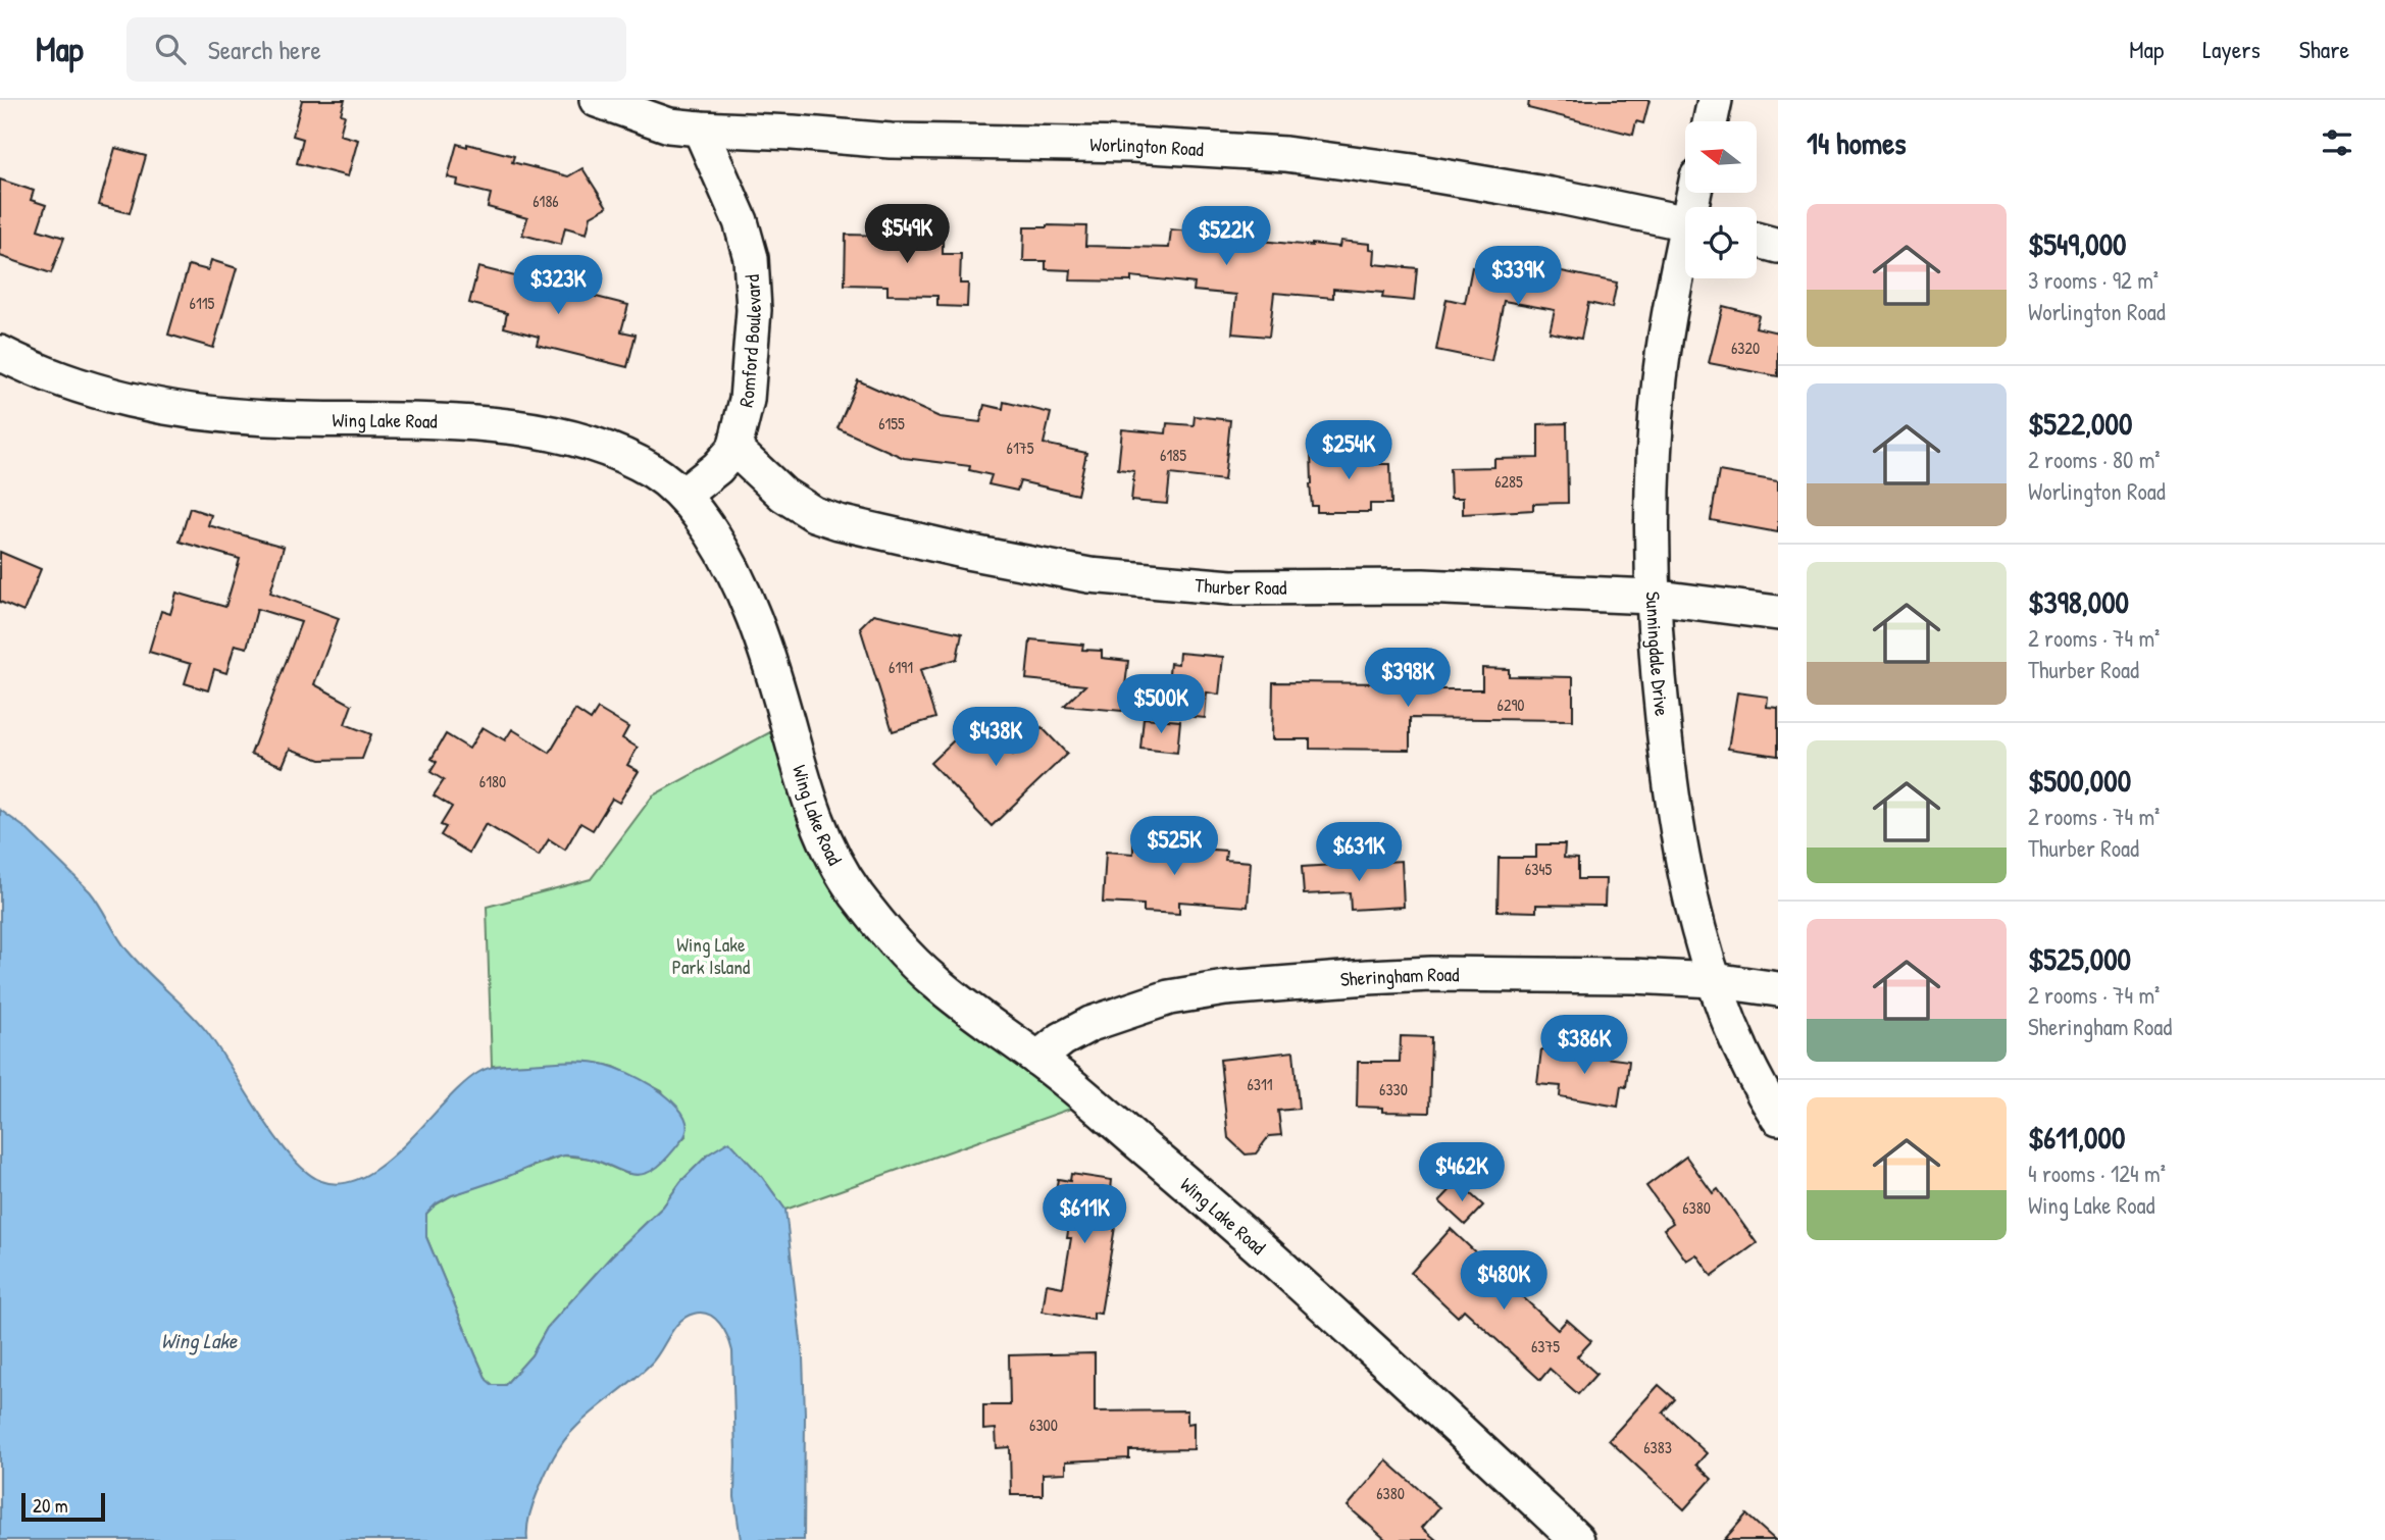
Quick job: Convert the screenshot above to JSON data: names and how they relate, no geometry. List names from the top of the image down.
{
  "streets": {
    "street": [
      "Worlington Road",
      "Romford Boulevard",
      "Wing Lake Road",
      "Thurber Road",
      "Sunningdale Drive",
      "Sheringham Road"
    ]
  },
  "crossings": [
    ["Worlington Road", "Romford Boulevard"],
    ["Romford Boulevard", "Thurber Road"],
    ["Wing Lake Road", "Sheringham Road"],
    ["Thurber Road", "Sunningdale Drive"],
    ["Sunningdale Drive", "Sheringham Road"]
  ],
  "water": ["Wing Lake"],
  "parks": ["Wing Lake Park Island"],
  "house_numbers": [
    "6186",
    "6115",
    "6320",
    "6155",
    "6175",
    "6185",
    "6285",
    "6191",
    "6290",
    "6180",
    "6345",
    "6311",
    "6330",
    "6380",
    "6375",
    "6300",
    "6383",
    "6380"
  ],
  "scale_bar": "20 m",
  "north": "left",
  "page": {
    "header": "Map",
    "search": "Search here",
    "nav": ["Map", "Layers", "Share"],
    "heading": "14 homes",
    "list": [
      {
        "name": "$549,000",
        "note": "3 rooms · 92 m² · Worlington Road"
      },
      {
        "name": "$522,000",
        "note": "2 rooms · 80 m² · Worlington Road"
      },
      {
        "name": "$398,000",
        "note": "2 rooms · 74 m² · Thurber Road"
      },
      {
        "name": "$500,000",
        "note": "2 rooms · 74 m² · Thurber Road"
      },
      {
        "name": "$525,000",
        "note": "2 rooms · 74 m² · Sheringham Road"
      },
      {
        "name": "$611,000",
        "note": "4 rooms · 124 m² · Wing Lake Road"
      }
    ],
    "price": [
      "$549K",
      "$522K",
      "$339K",
      "$323K",
      "$254K",
      "$398K",
      "$500K",
      "$438K",
      "$525K",
      "$631K",
      "$386K",
      "$462K",
      "$611K",
      "$480K"
    ],
    "scale": "20 m"
  }
}
